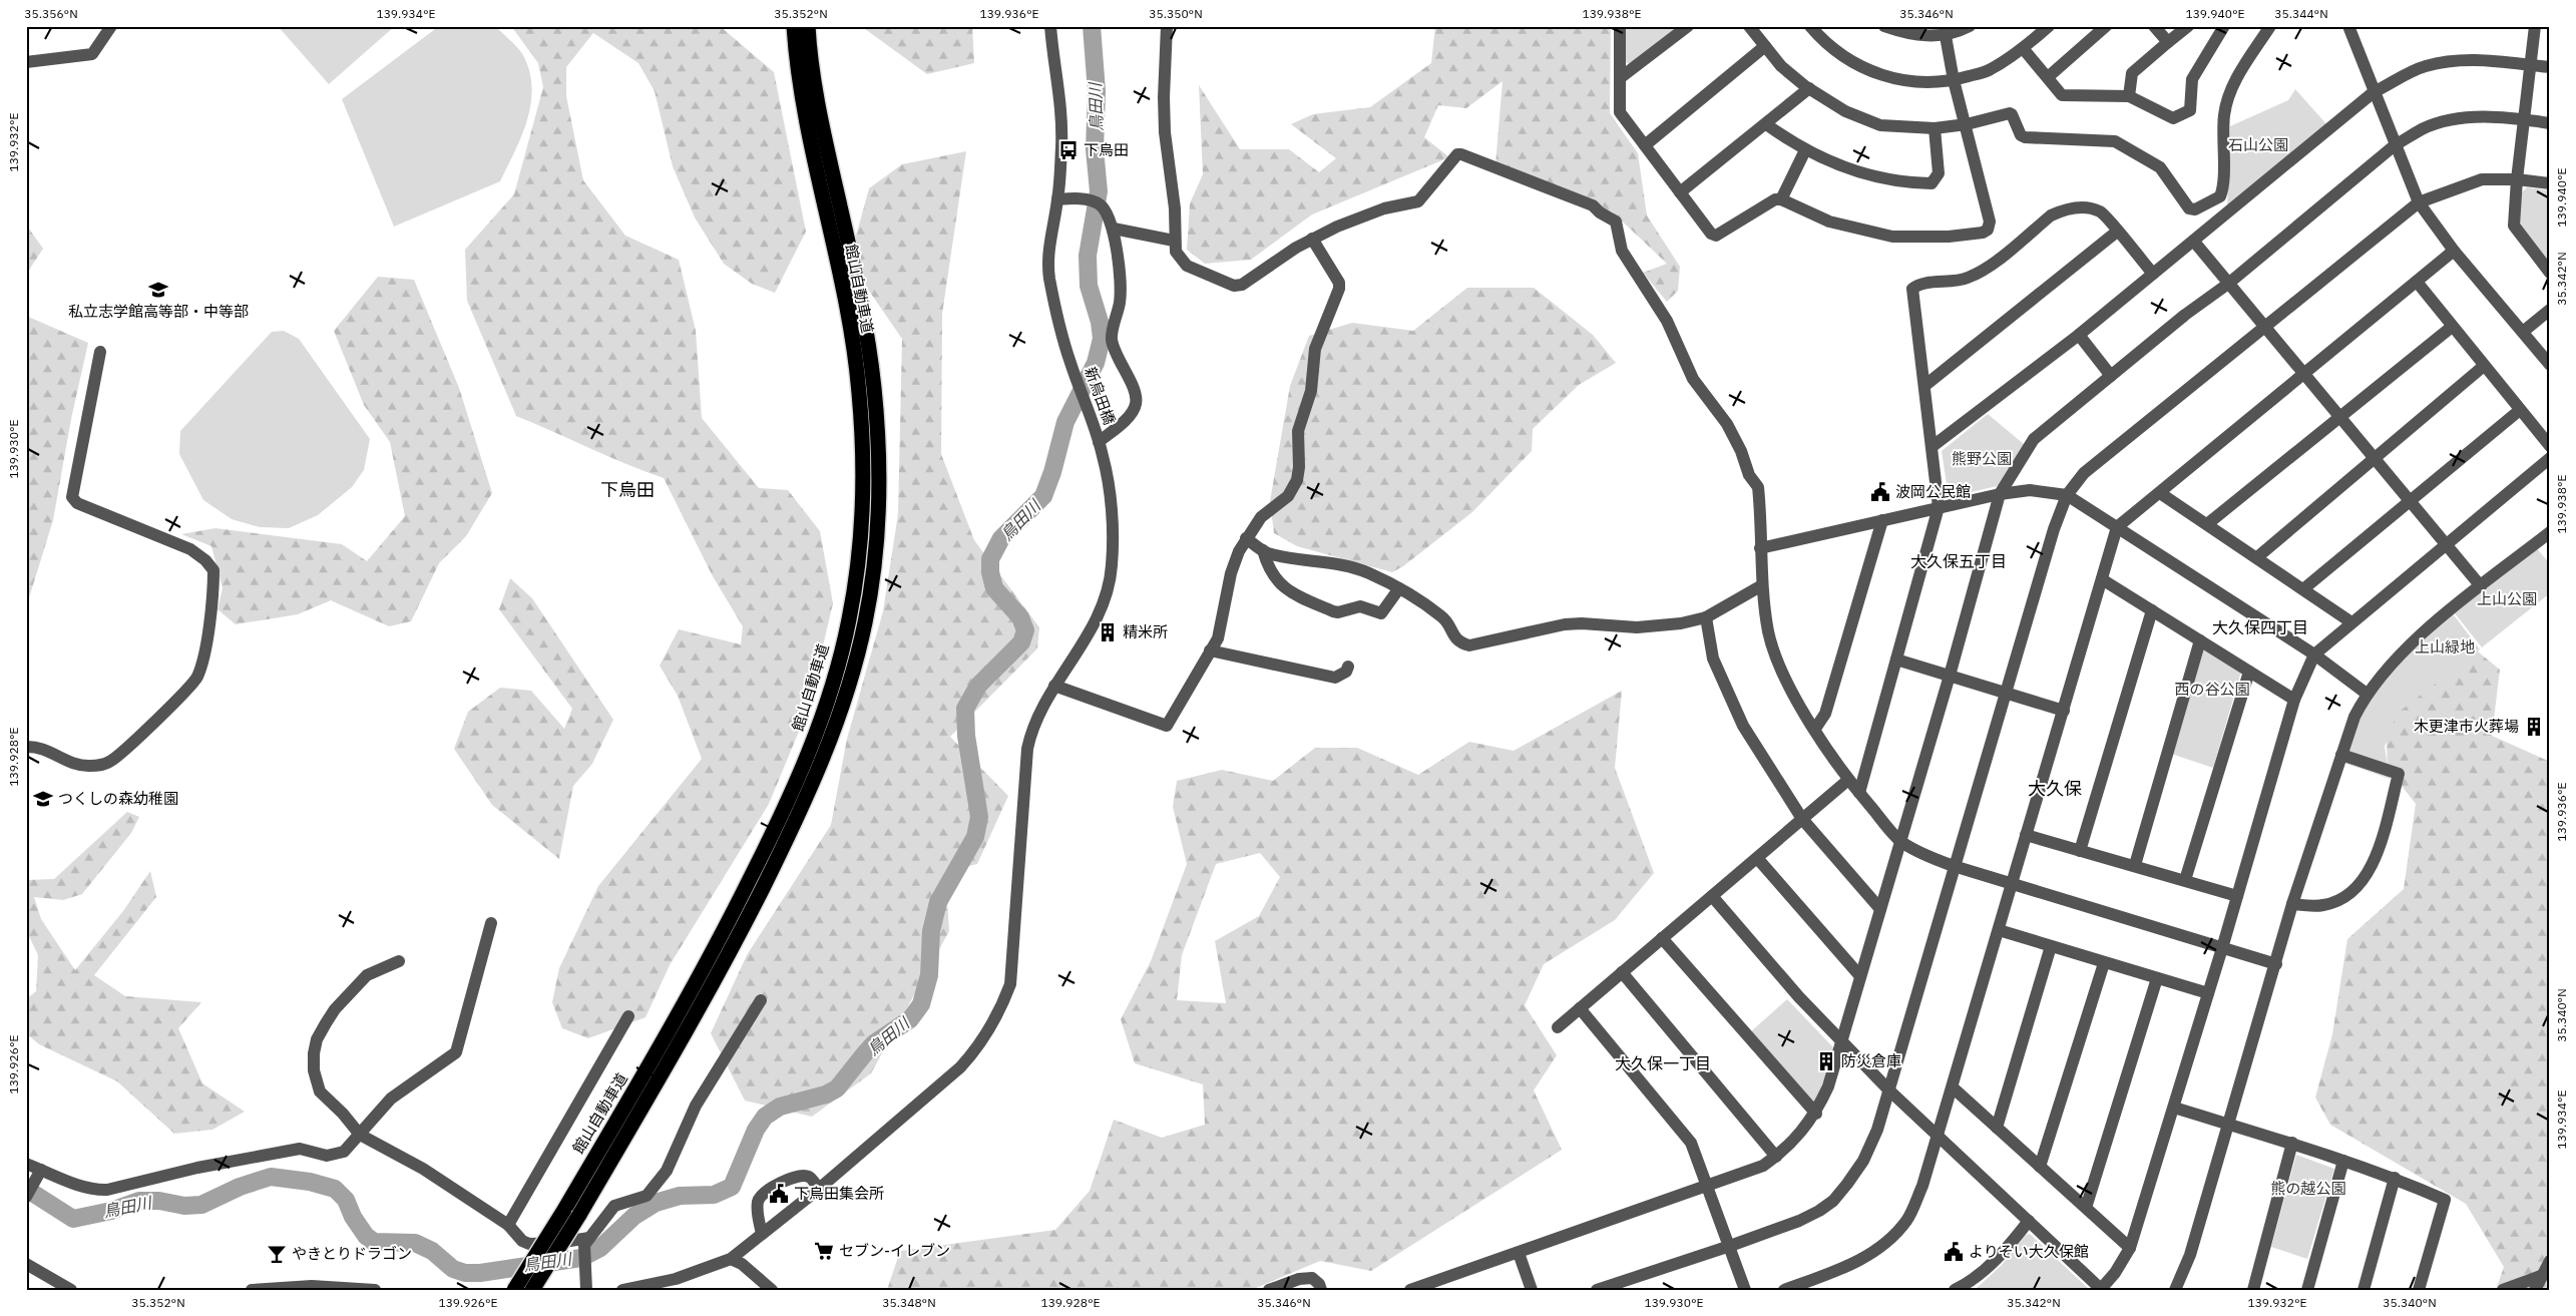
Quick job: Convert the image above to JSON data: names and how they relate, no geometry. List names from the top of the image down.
{
  "streets": {
    "highway": ["館山自動車道"],
    "street": ["新烏田橋"]
  },
  "districts": [
    "下烏田",
    "大久保五丁目",
    "大久保四丁目",
    "大久保",
    "大久保一丁目"
  ],
  "water": ["鳥田川"],
  "parks": [
    "石山公園",
    "熊野公園",
    "上山公園",
    "上山緑地",
    "西の谷公園",
    "熊の越公園"
  ],
  "places": {
    "bus stop": ["下烏田"],
    "school or university": ["私立志学館高等部・中等部", "つくしの森幼稚園"],
    "public building": ["波岡公民館", "下烏田集会所", "よりそい大久保館"],
    "building": ["精米所", "木更津市火葬場", "防災倉庫"],
    "supermarket": ["セブン-イレブン"],
    "bar": ["やきとりドラゴン"]
  },
  "coordinates": [
    "35.356°N",
    "139.934°E",
    "35.352°N",
    "139.936°E",
    "35.350°N",
    "139.938°E",
    "35.346°N",
    "139.940°E",
    "35.344°N",
    "139.932°E",
    "35.342°N",
    "139.930°E",
    "139.928°E",
    "35.340°N",
    "139.926°E",
    "35.348°N"
  ]
}
